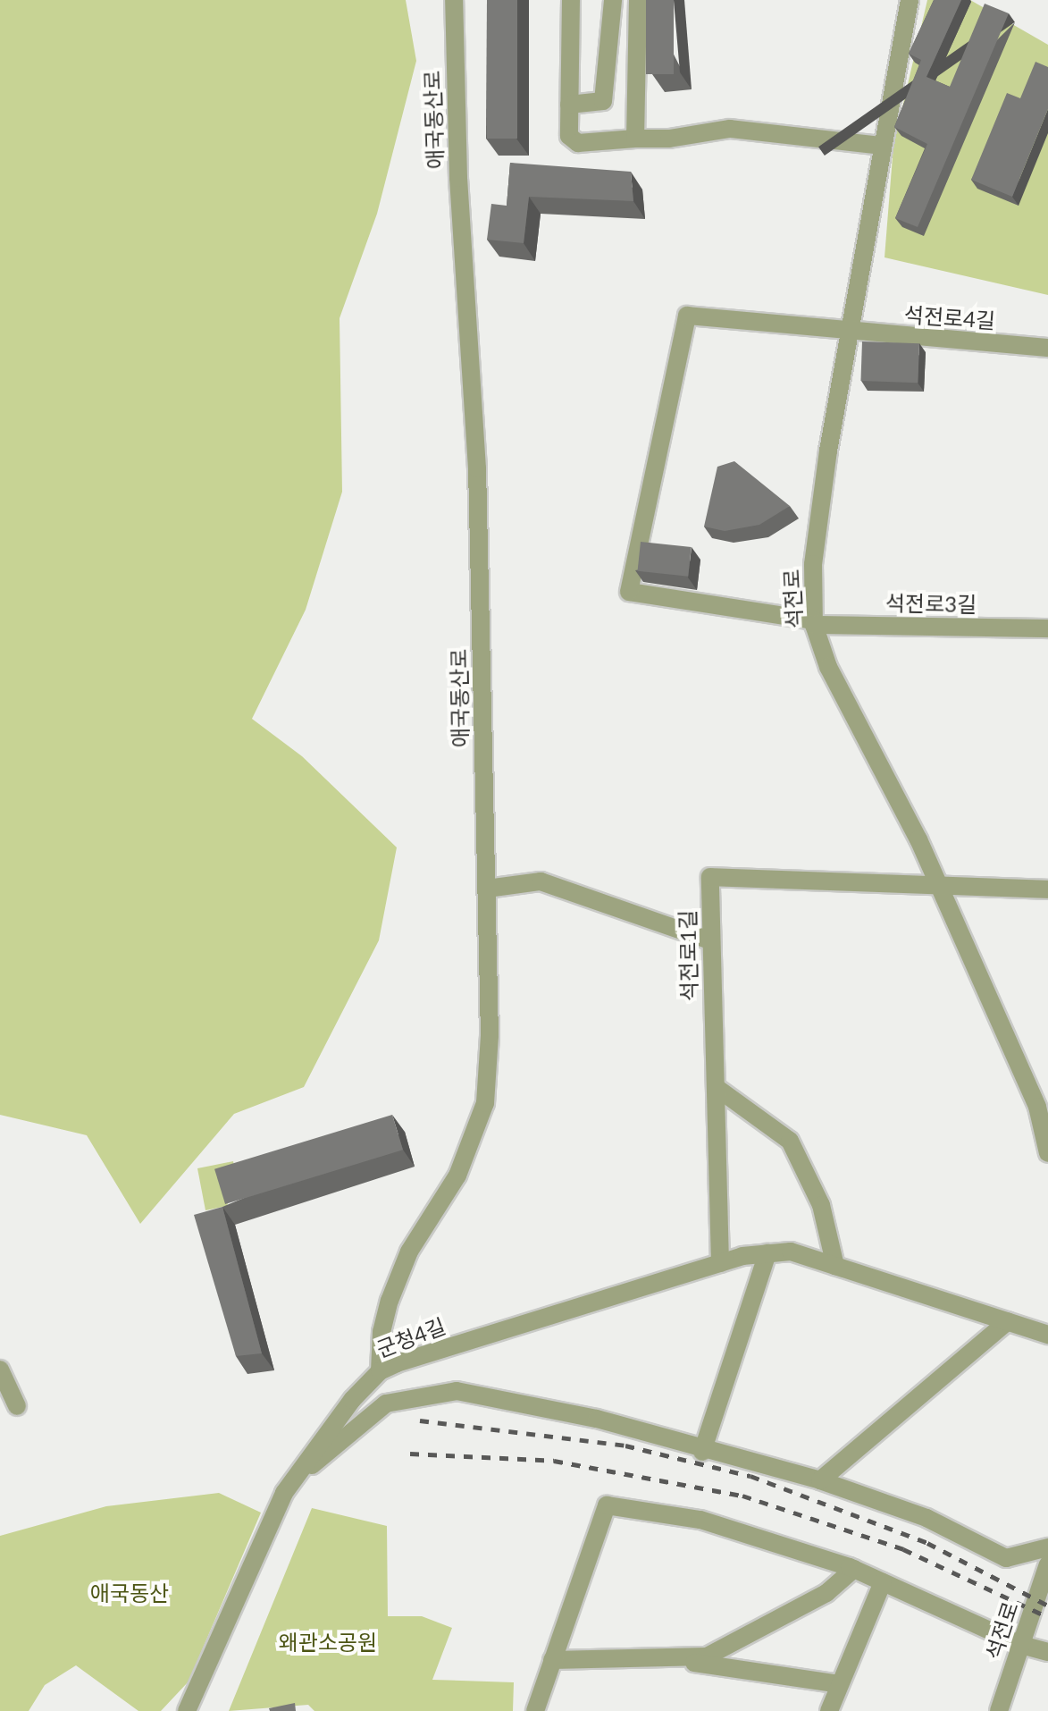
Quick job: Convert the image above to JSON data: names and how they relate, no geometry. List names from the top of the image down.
{
  "streets": {
    "street": [
      "애국동산로",
      "석전로4길",
      "석전로",
      "석전로3길",
      "석전로1길",
      "군청4길"
    ]
  },
  "crossings": [
    ["애국동산로", "군청4길"],
    ["석전로4길", "석전로"],
    ["석전로4길", "석전로3길"],
    ["석전로", "석전로3길"],
    ["석전로", "석전로1길"],
    ["석전로1길", "군청4길"]
  ],
  "parks": ["애국동산", "왜관소공원"]
}
